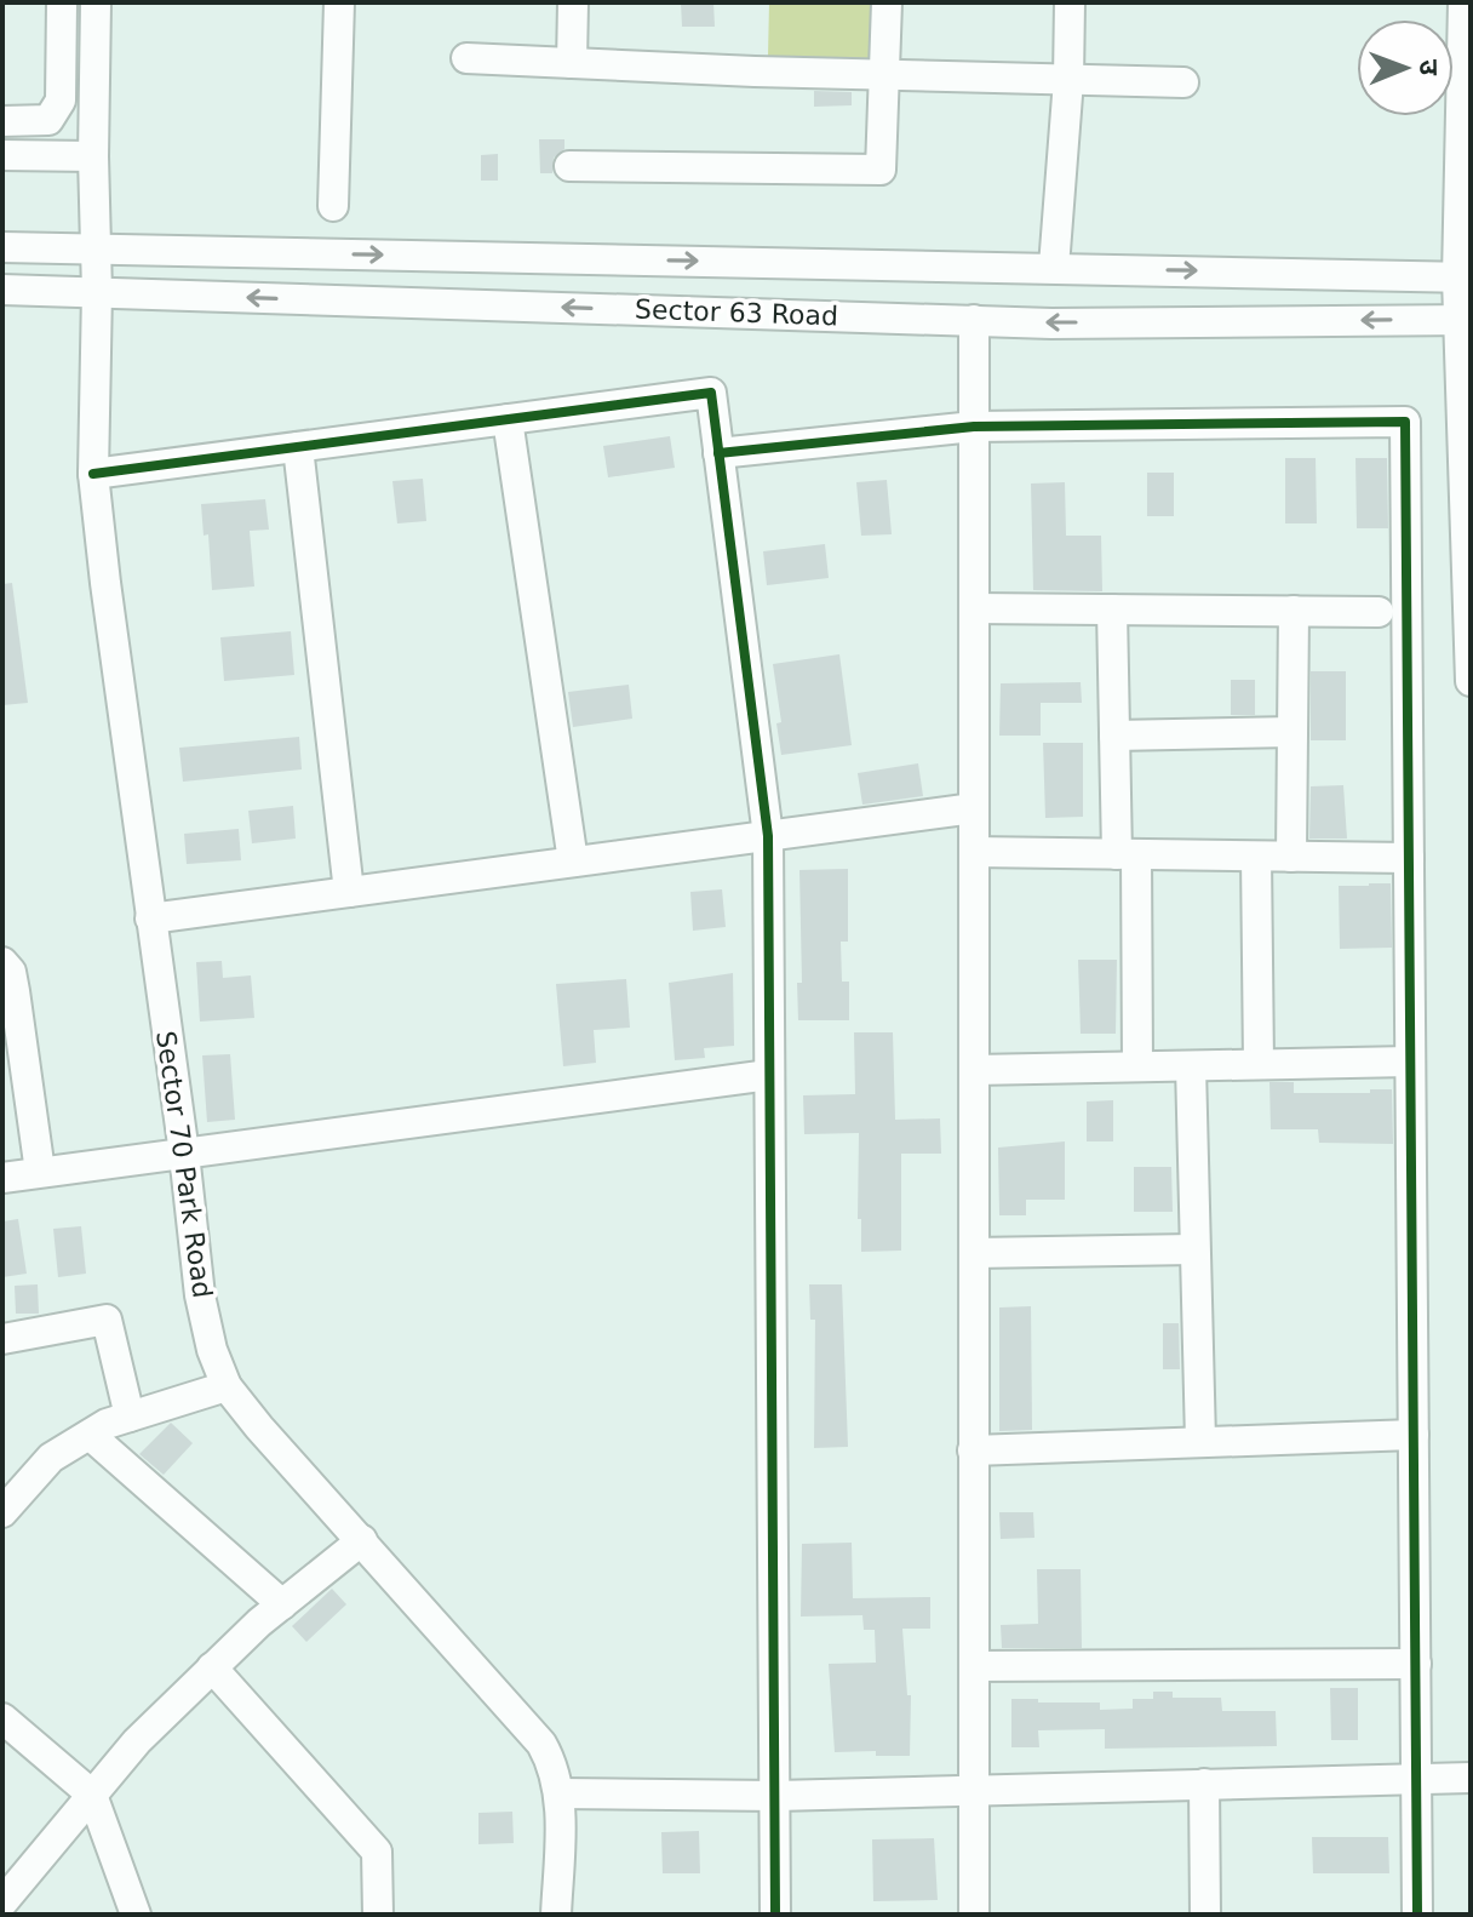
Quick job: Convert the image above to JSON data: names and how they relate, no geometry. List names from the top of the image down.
{
  "streets": {
    "street": ["Sector 63 Road", "Sector 70 Park Road"]
  },
  "crossings": [
    ["Sector 63 Road", "Sector 70 Park Road"]
  ],
  "north": "right"
}
